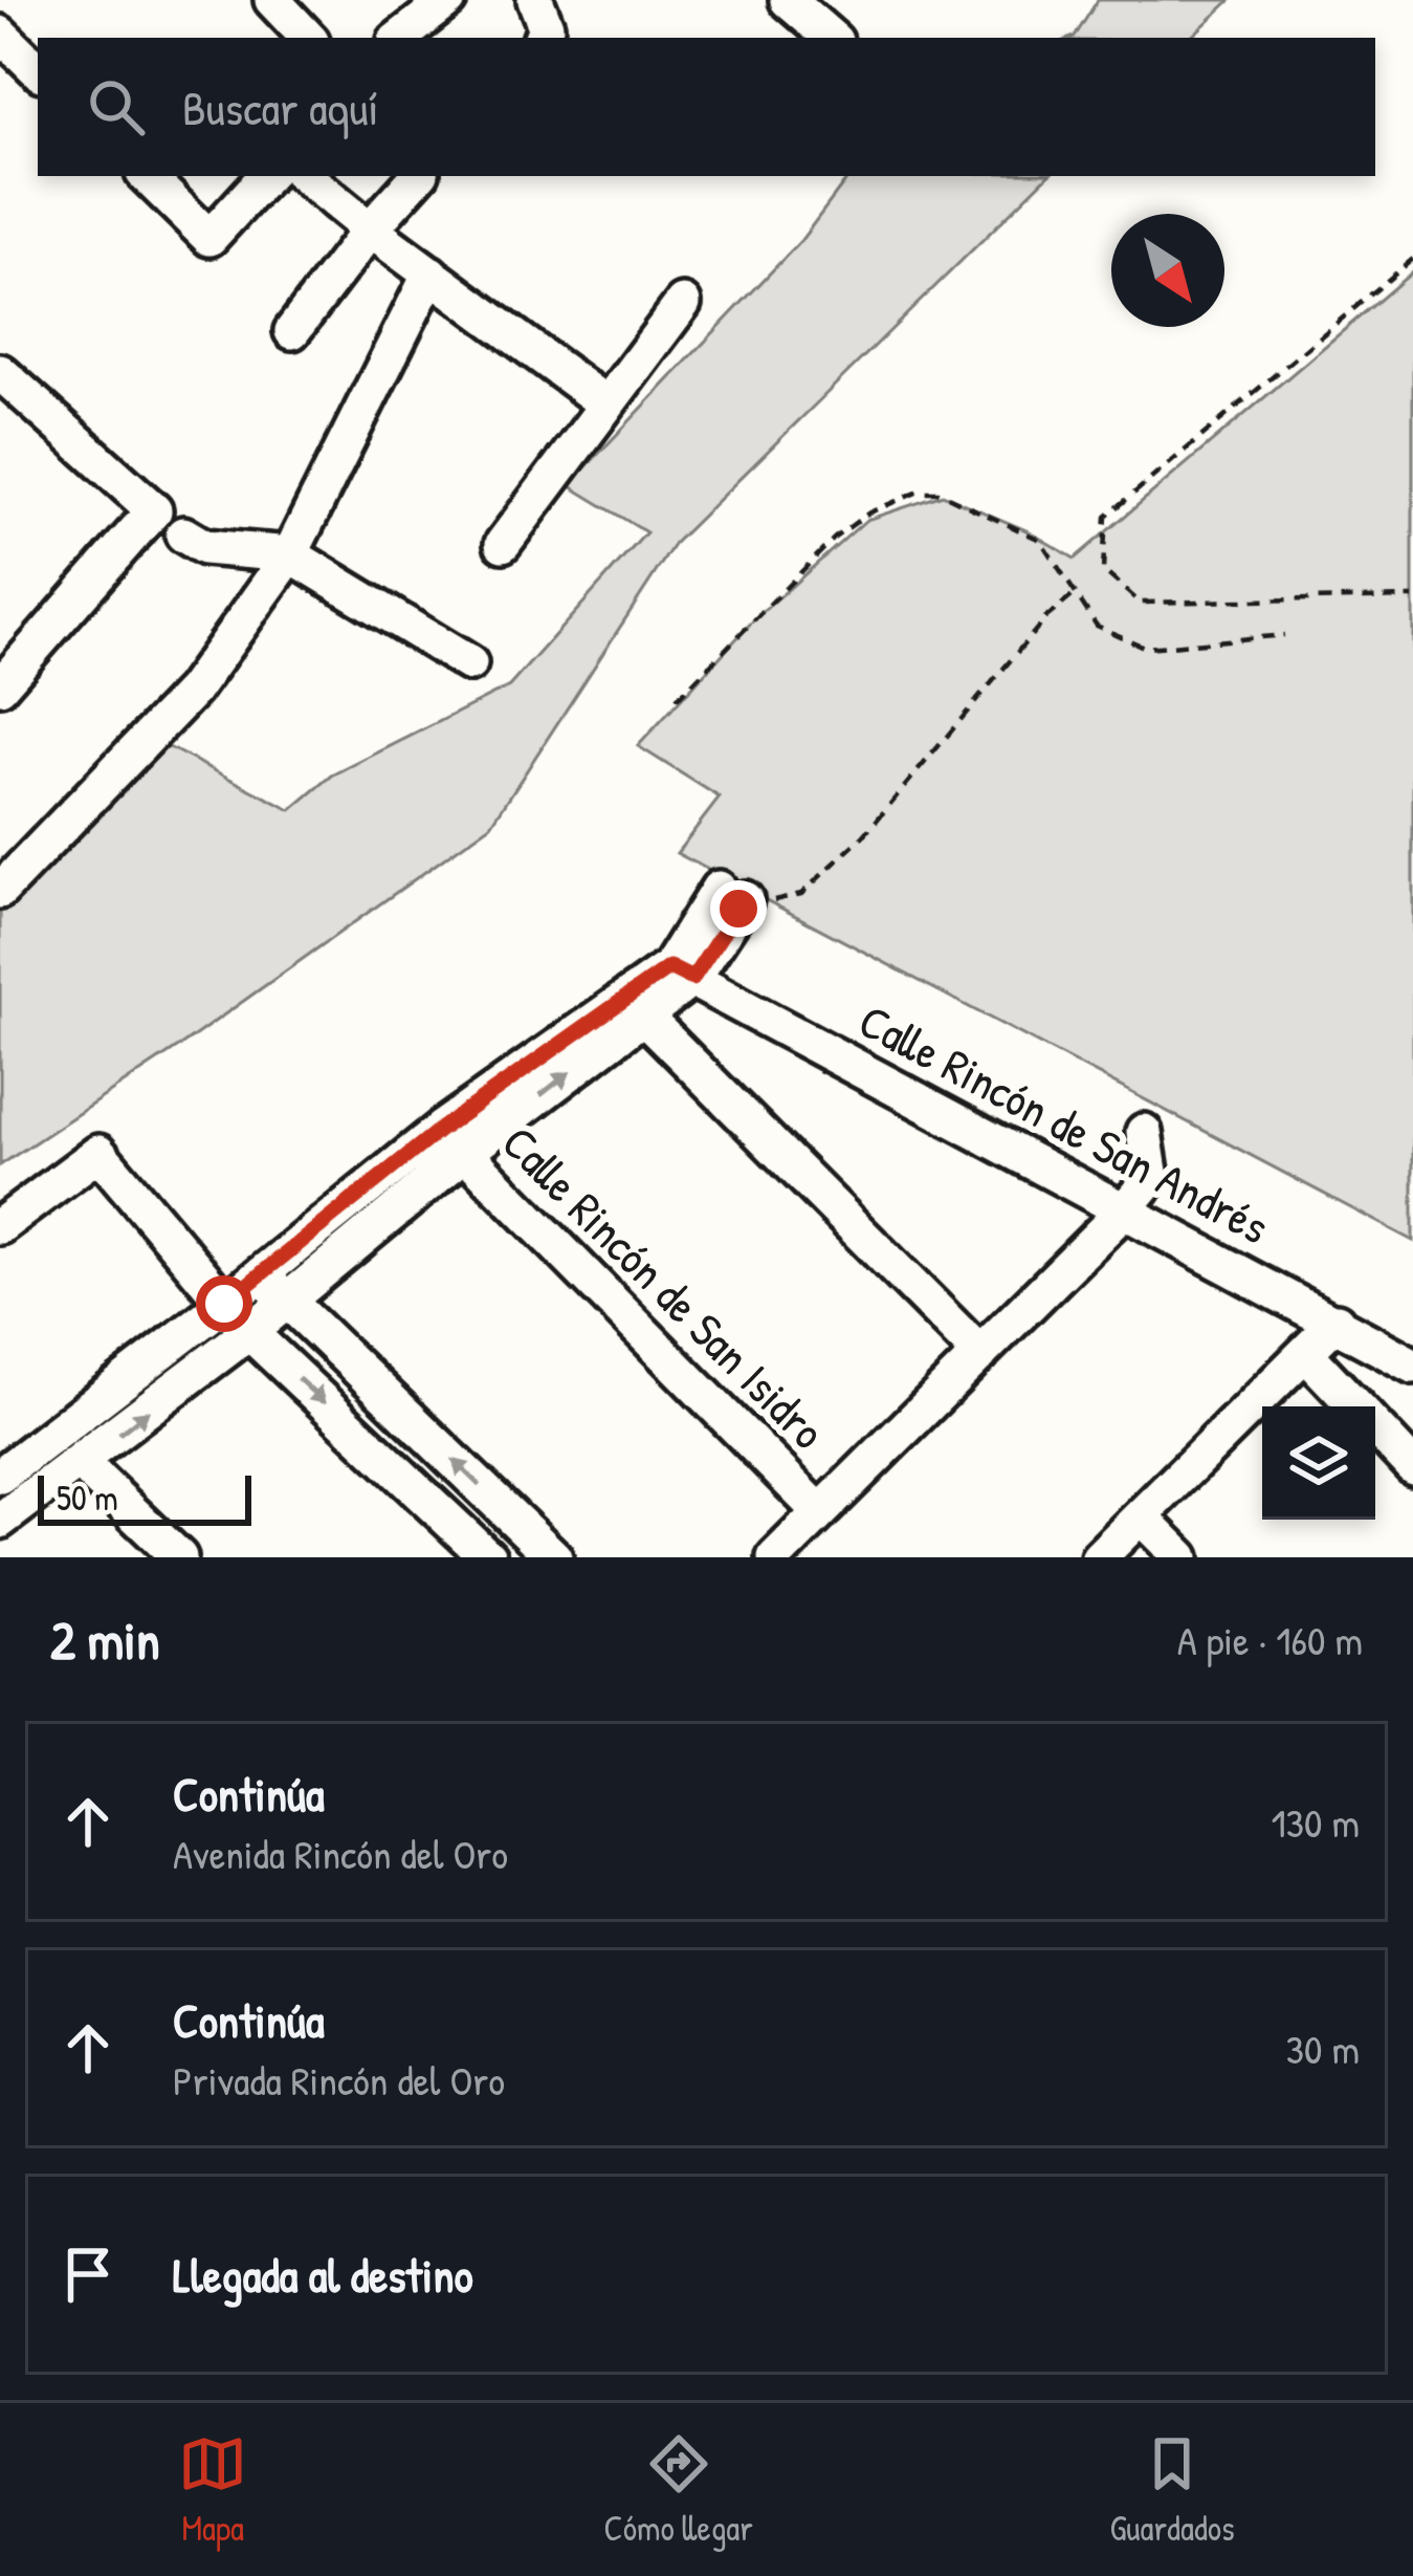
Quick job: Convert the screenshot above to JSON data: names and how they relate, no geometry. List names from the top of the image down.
{
  "streets": {
    "street": ["Calle Rincón de San Andrés", "Calle Rincón de San Isidro"]
  },
  "scale_bar": "50 m",
  "north": "bottom right",
  "page": {
    "search": "Buscar aquí",
    "scale": "50 m",
    "heading": ["2 min", "A pie · 160 m"],
    "list": [
      ["Continúa", "Avenida Rincón del Oro", "130 m"],
      ["Continúa", "Privada Rincón del Oro", "30 m"],
      "Llegada al destino"
    ],
    "nav": ["Mapa", "Cómo llegar", "Guardados"]
  }
}
